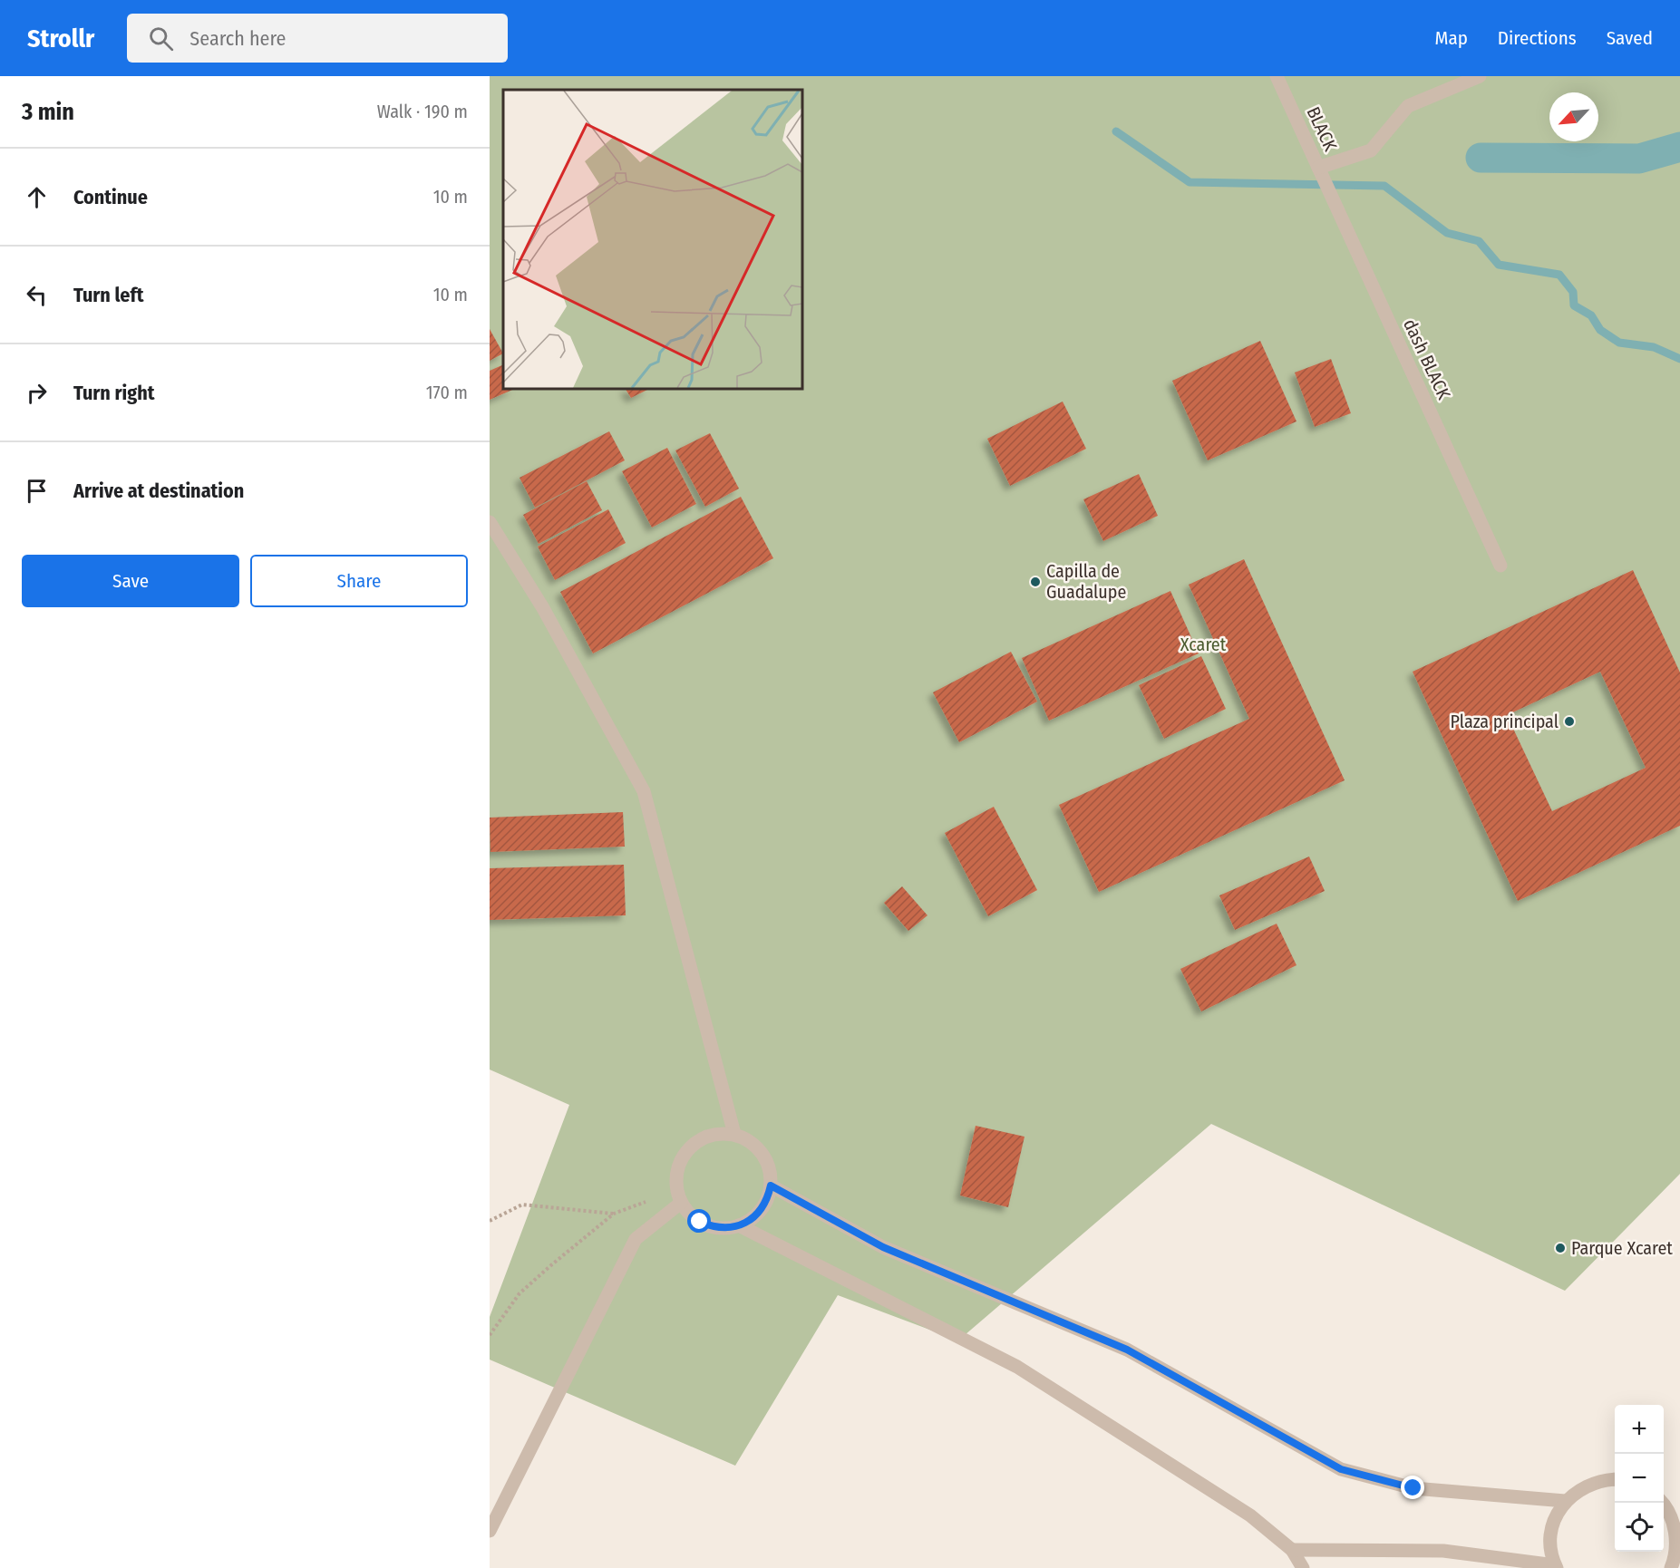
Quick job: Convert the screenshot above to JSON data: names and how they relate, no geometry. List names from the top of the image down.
{
  "streets": {
    "street": ["BLACK", "dash BLACK"]
  },
  "crossings": [
    ["BLACK", "dash BLACK"]
  ],
  "parks": ["Xcaret"],
  "places": ["Capilla de Guadalupe", "Plaza principal", "Parque Xcaret"],
  "north": "bottom left",
  "page": {
    "header": "Strollr",
    "search": "Search here",
    "nav": ["Map", "Directions", "Saved"],
    "heading": ["3 min", "Walk · 190 m"],
    "list": [
      ["Continue", "10 m"],
      ["Turn left", "10 m"],
      ["Turn right", "170 m"],
      "Arrive at destination"
    ],
    "buttons": ["Save", "Share"],
    "map_buttons": ["+", "−"]
  }
}
